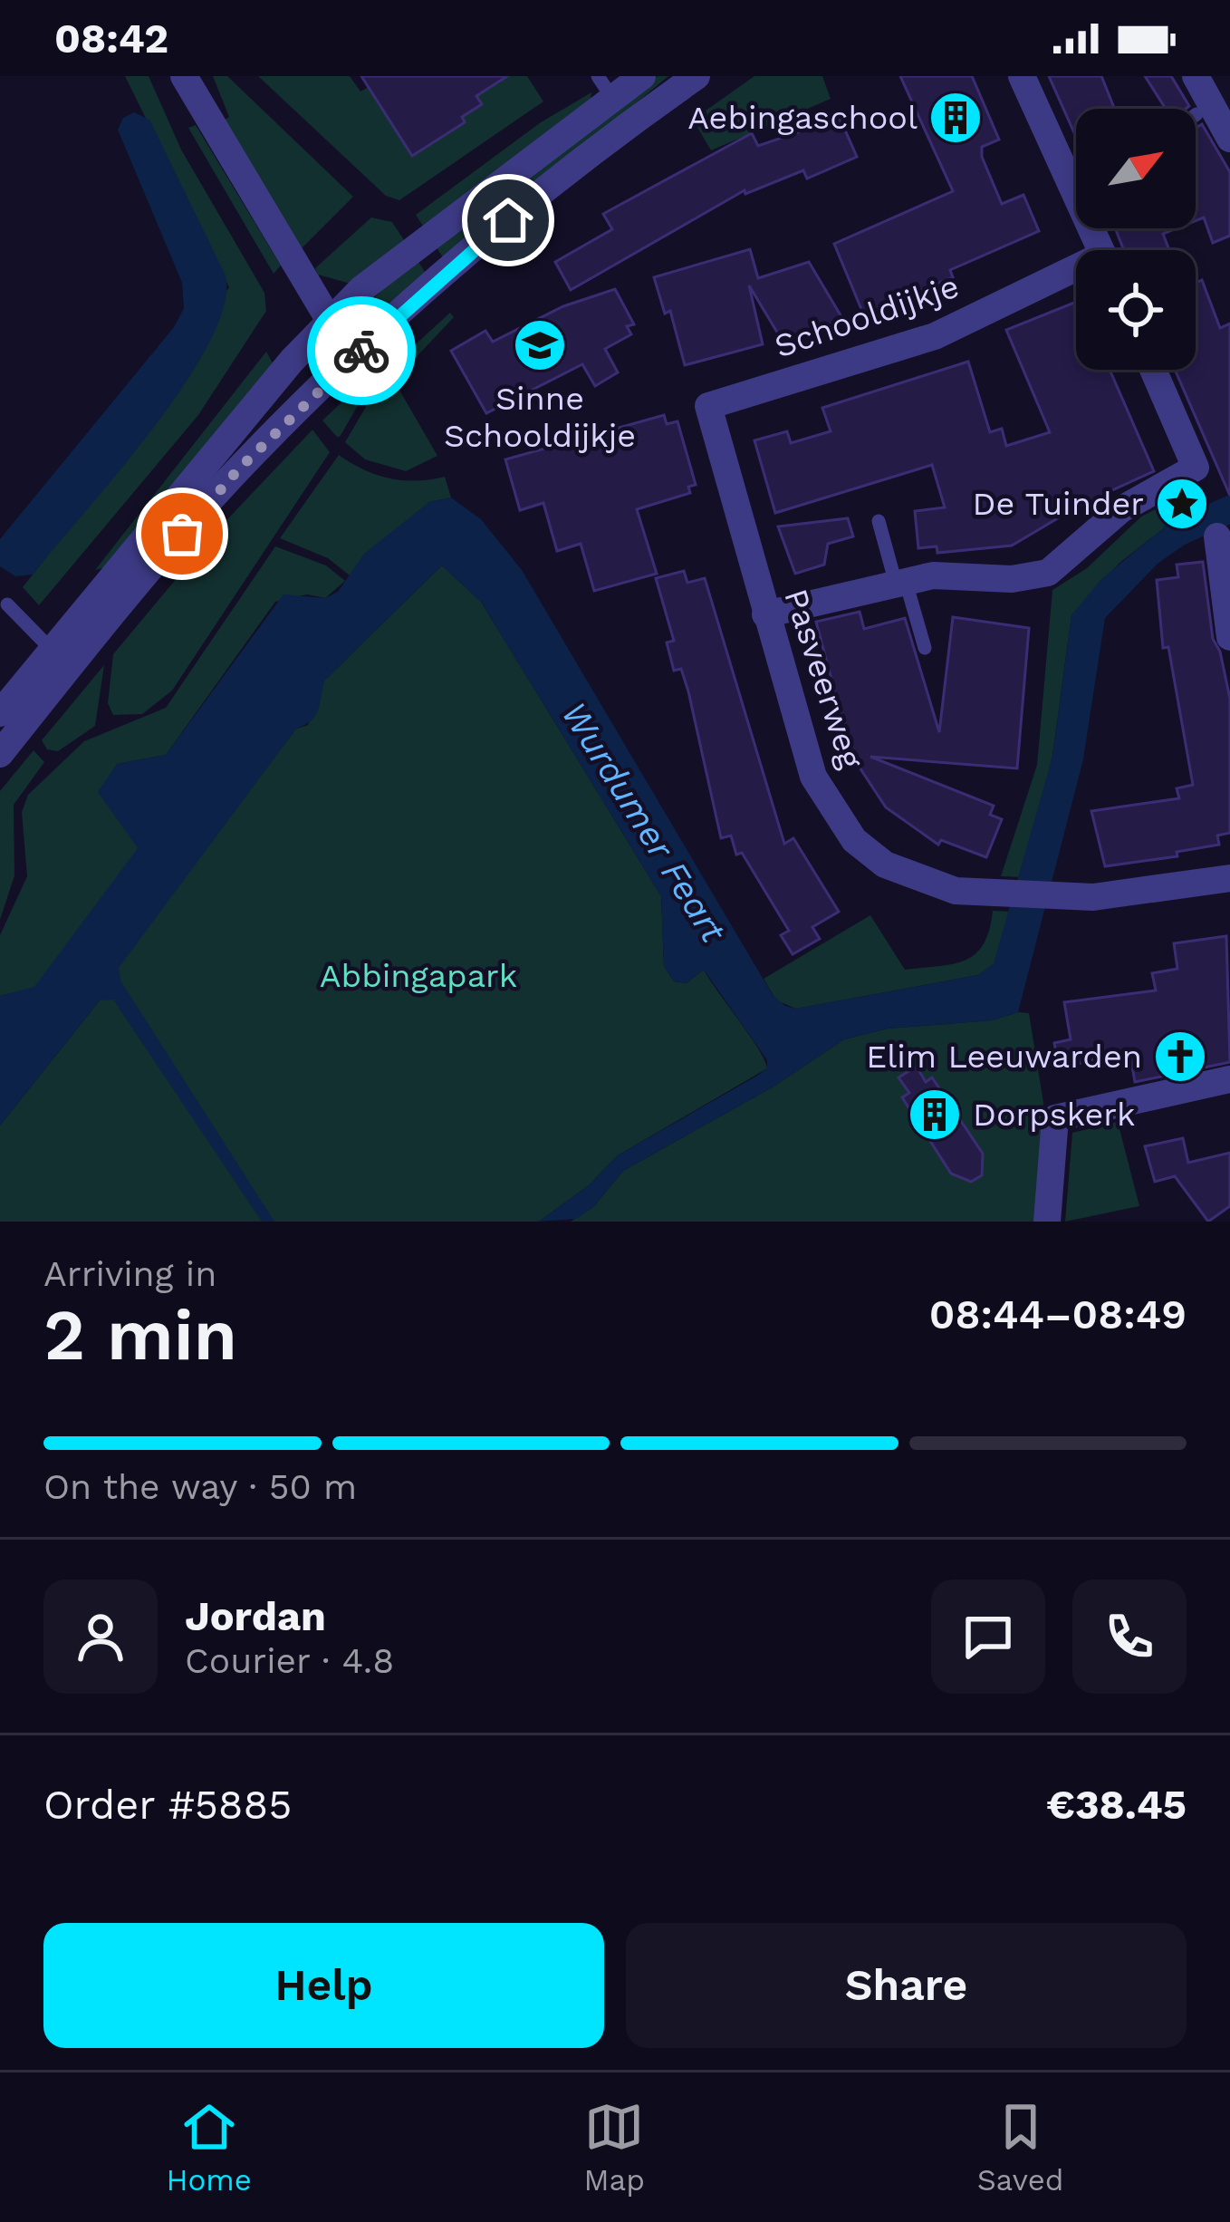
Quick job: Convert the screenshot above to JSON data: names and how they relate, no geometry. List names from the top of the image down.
{
  "streets": {
    "street": ["Schooldijkje", "Pasveerweg"]
  },
  "crossings": [
    ["Schooldijkje", "Pasveerweg"]
  ],
  "water": ["Wurdumer Feart"],
  "parks": ["Abbingapark"],
  "places": {
    "building": ["Aebingaschool", "Dorpskerk"],
    "school or university": ["Sinne Schooldijkje"],
    "place": ["De Tuinder"],
    "church": ["Elim Leeuwarden"]
  },
  "north": "top right",
  "page": {
    "status": "08:42",
    "heading": ["2 min", "Arriving in", "08:44–08:49"],
    "panel": [
      "Jordan",
      "Courier · 4.8",
      "Order #5885",
      "€38.45"
    ],
    "bar": "On the way · 50 m",
    "buttons": ["Help", "Share"],
    "tabs": ["Home", "Map", "Saved"]
  }
}
